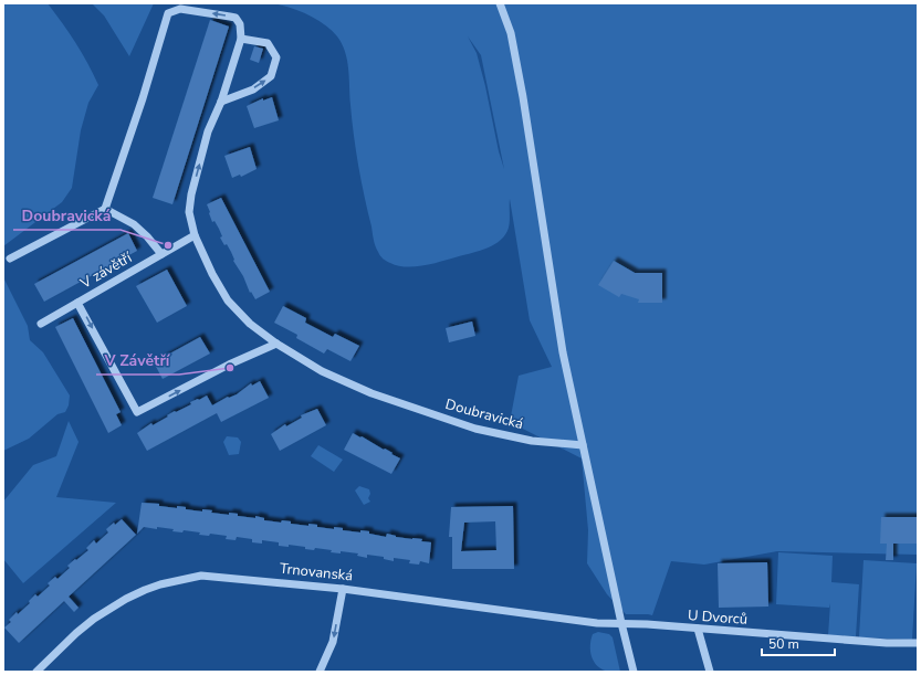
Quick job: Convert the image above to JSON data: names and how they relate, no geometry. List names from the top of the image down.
{
  "streets": {
    "street": [
      "V závětří",
      "Doubravická",
      "Trnovanská",
      "U Dvorců"
    ]
  },
  "crossings": [
    ["V závětří", "Doubravická"],
    ["Trnovanská", "U Dvorců"]
  ],
  "places": ["Doubravická", "V Závětří"],
  "scale_bar": "50 m"
}
